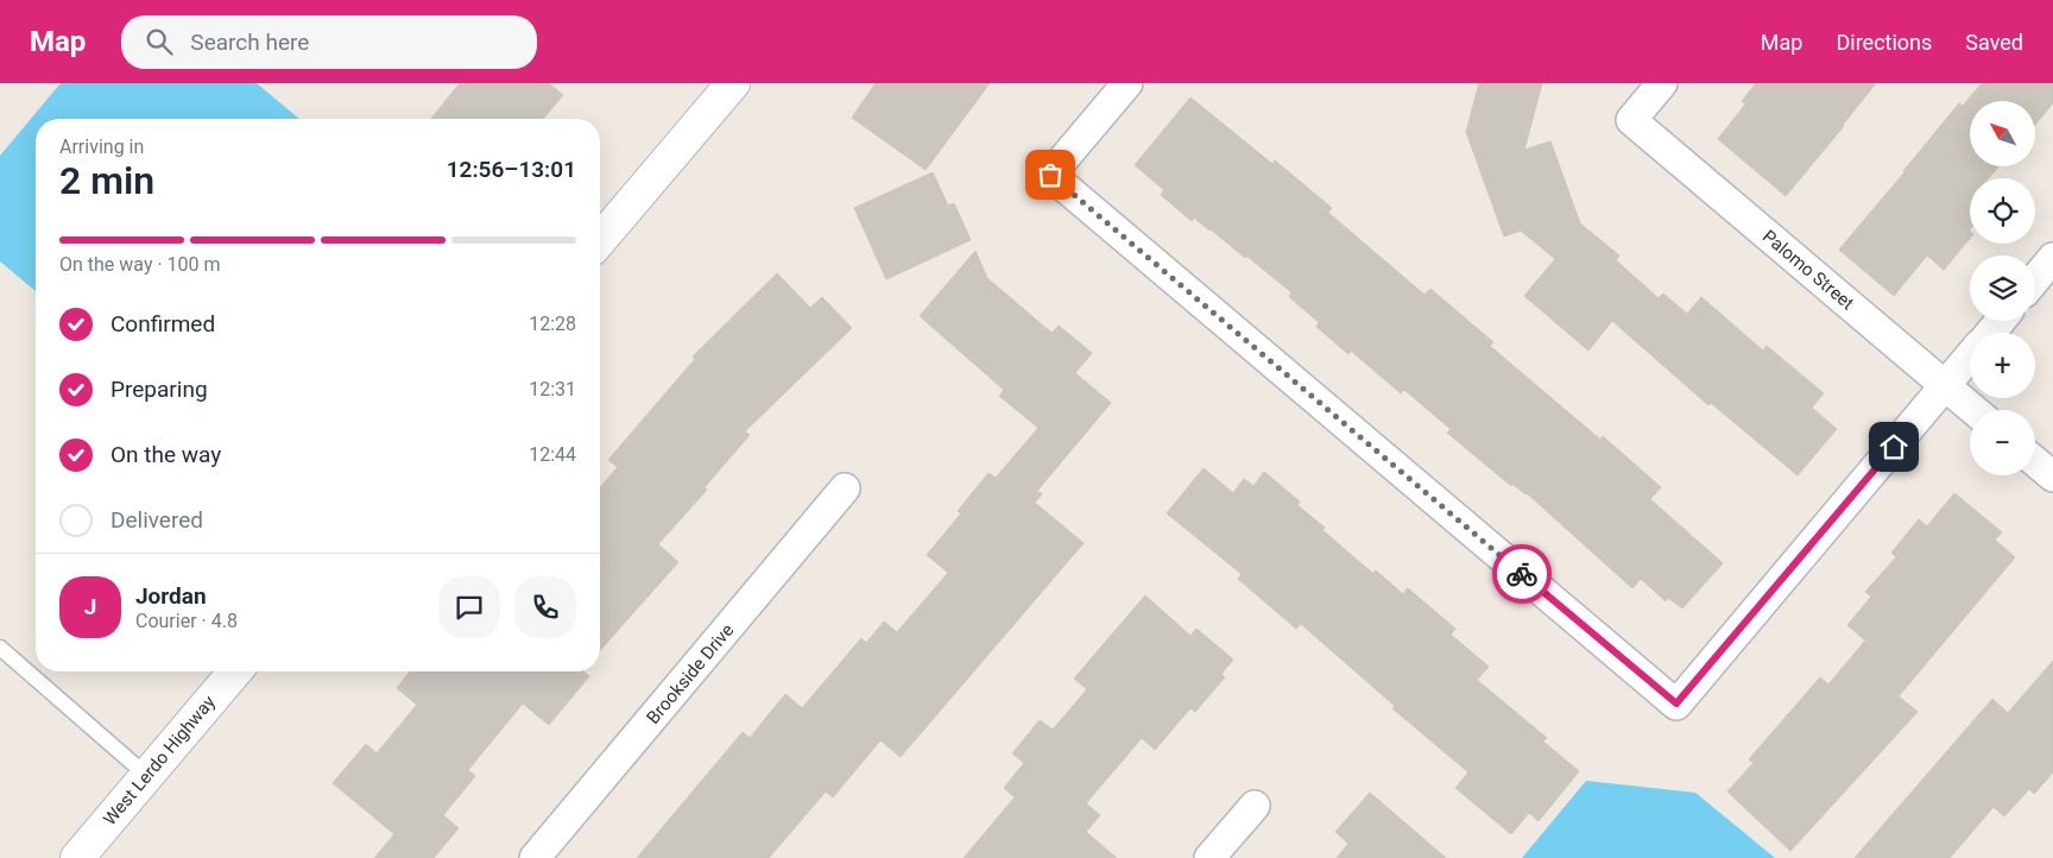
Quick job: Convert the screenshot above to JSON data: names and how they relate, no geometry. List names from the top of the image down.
{
  "streets": {
    "main road": ["West Lerdo Highway"],
    "street": ["Palomo Street", "Brookside Drive"]
  },
  "north": "top left",
  "page": {
    "header": "Map",
    "search": "Search here",
    "nav": ["Map", "Directions", "Saved"],
    "map_buttons": ["+", "−"],
    "heading": ["2 min", "Arriving in", "12:56–13:01"],
    "panel": ["Jordan", "Courier · 4.8"],
    "bar": "On the way · 100 m",
    "list": [
      ["Confirmed", "12:28"],
      ["Preparing", "12:31"],
      ["On the way", "12:44"],
      "Delivered"
    ],
    "round": "J"
  }
}
